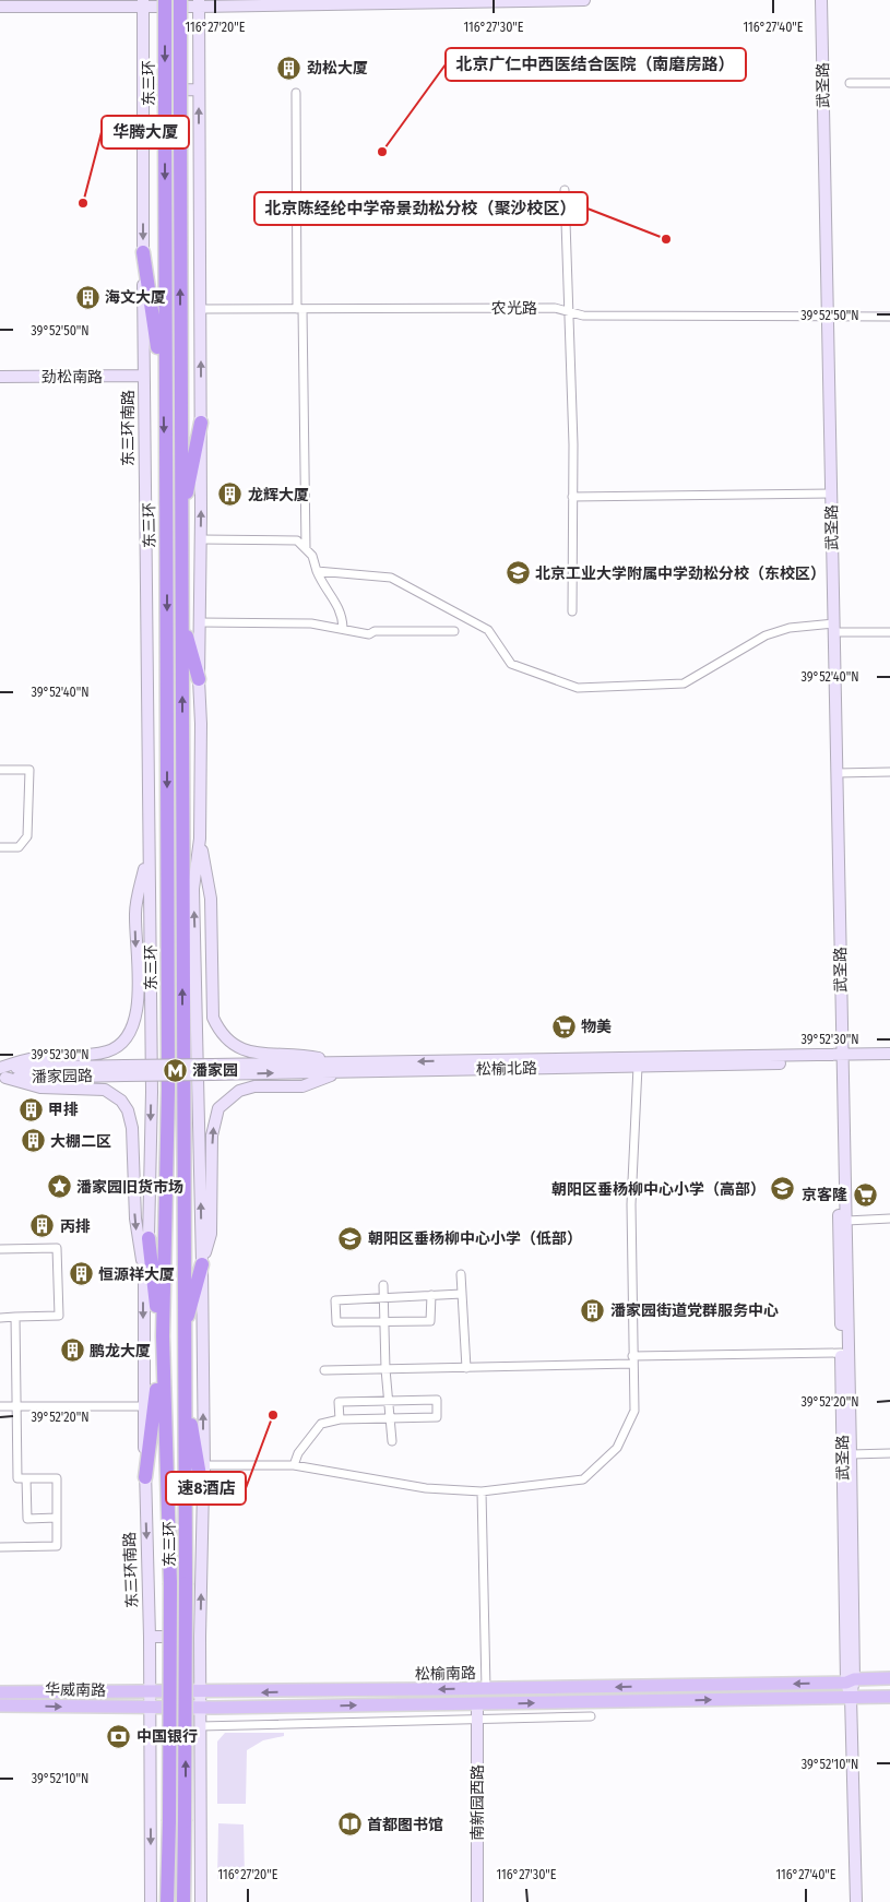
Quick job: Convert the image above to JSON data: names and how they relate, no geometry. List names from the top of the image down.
{
  "streets": {
    "highway": ["东三环"],
    "main road": ["松榆南路", "华威南路"],
    "street": [
      "武圣路",
      "农光路",
      "劲松南路",
      "东三环南路",
      "松榆北路",
      "潘家园路",
      "南新园西路"
    ]
  },
  "crossings": [
    ["武圣路", "农光路"],
    ["武圣路", "松榆北路"],
    ["武圣路", "松榆南路"],
    ["劲松南路", "东三环南路"],
    ["东三环南路", "松榆南路"],
    ["东三环南路", "华威南路"],
    ["松榆北路", "潘家园路"],
    ["松榆南路", "华威南路"],
    ["松榆南路", "南新园西路"]
  ],
  "one_way": ["华威南路"],
  "places": {
    "building": [
      "劲松大厦",
      "海文大厦",
      "龙辉大厦",
      "甲排",
      "大棚二区",
      "丙排",
      "恒源祥大厦",
      "潘家园街道党群服务中心",
      "鹏龙大厦"
    ],
    "other": [
      "北京广仁中西医结合医院（南磨房路）",
      "华腾大厦",
      "北京陈经纶中学帝景劲松分校（聚沙校区）",
      "速8酒店"
    ],
    "school or university": ["北京工业大学附属中学劲松分校（东校区）", "朝阳区垂杨柳中心小学（高部）", "朝阳区垂杨柳中心小学（低部）"],
    "supermarket": ["物美", "京客隆"],
    "metro station": ["潘家园"],
    "place": ["潘家园旧货市场"],
    "bank": ["中国银行"],
    "library": ["首都图书馆"]
  },
  "coordinates": [
    "116°27'20\"E",
    "116°27'30\"E",
    "116°27'40\"E",
    "39°52'50\"N",
    "39°52'40\"N",
    "39°52'30\"N",
    "39°52'20\"N",
    "39°52'10\"N"
  ]
}
